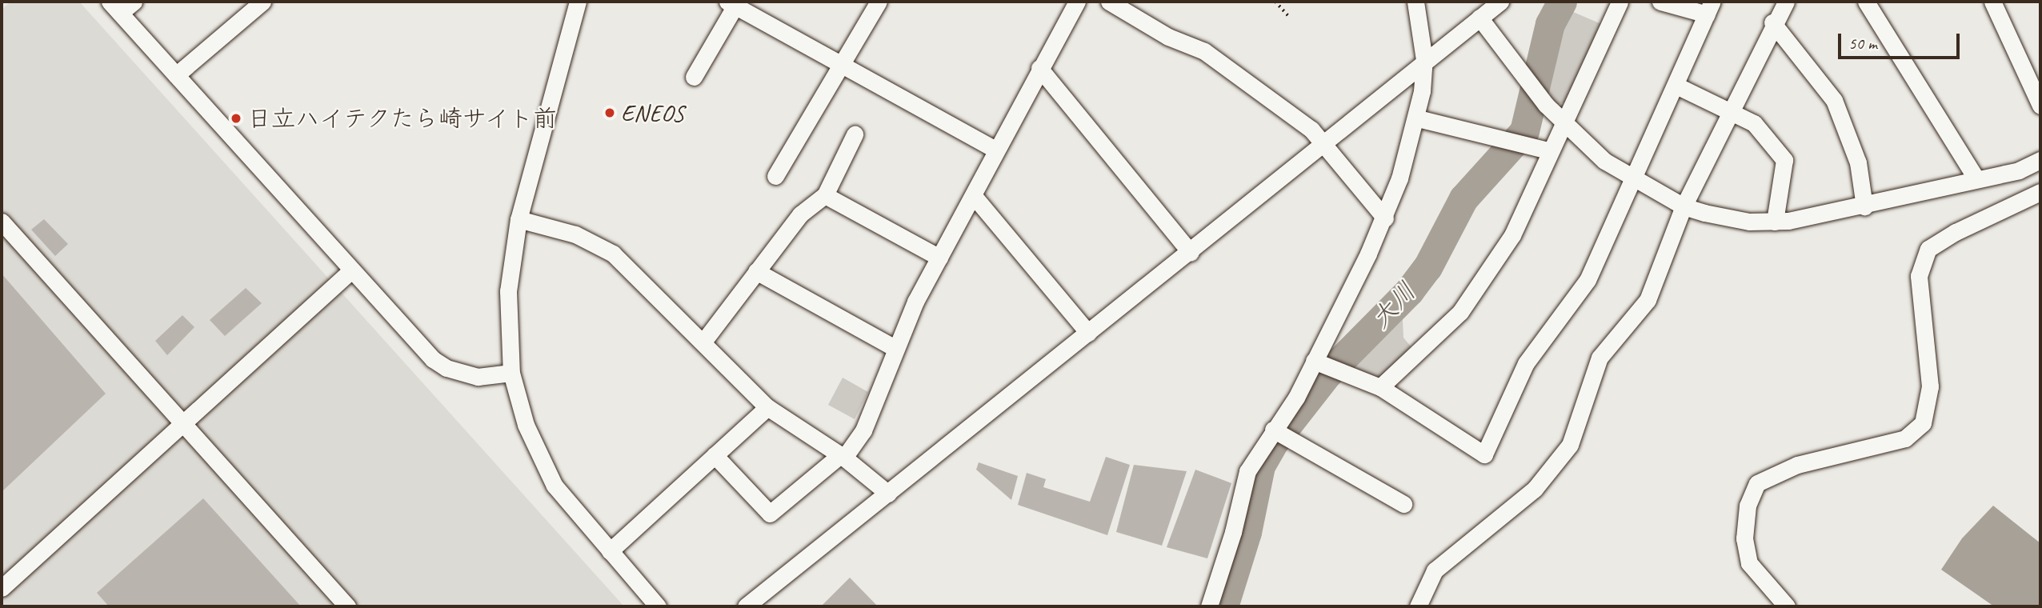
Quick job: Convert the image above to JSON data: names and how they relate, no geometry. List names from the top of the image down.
{
  "water": ["大川"],
  "places": ["ENEOS", "日立ハイテクたら崎サイト前"],
  "scale_bar": "50 m"
}
